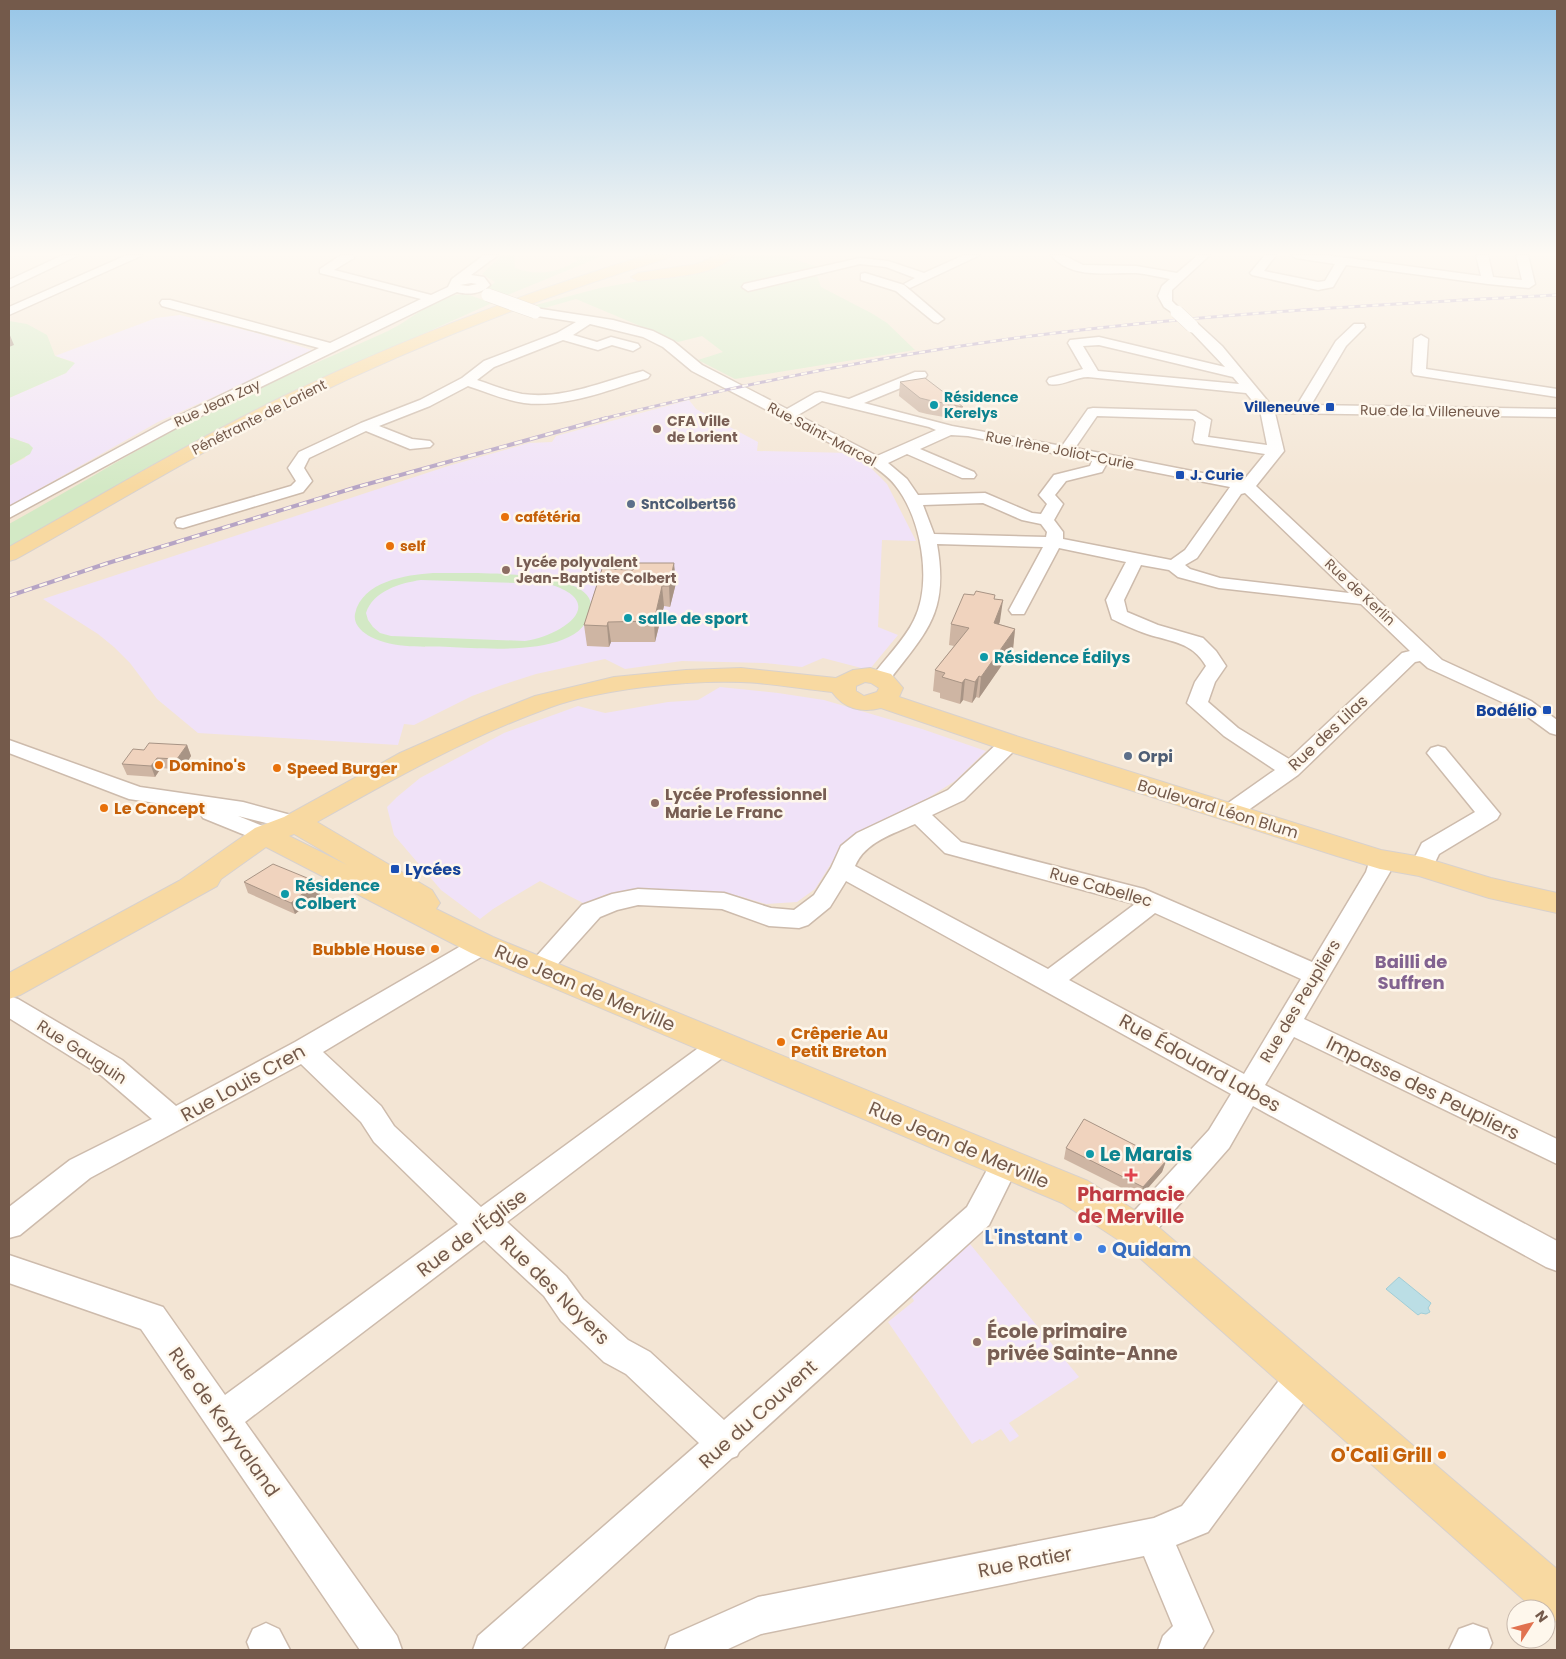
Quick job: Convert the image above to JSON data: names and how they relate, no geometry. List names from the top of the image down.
{
  "streets": {
    "main road": ["Pénétrante de Lorient", "Boulevard Léon Blum", "Rue Jean de Merville"],
    "street": [
      "Rue Jean Zay",
      "Rue de la Villeneuve",
      "Rue Saint-Marcel",
      "Rue Irène Joliot-Curie",
      "Rue de Kerlin",
      "Rue des Lilas",
      "Rue Cabellec",
      "Rue des Peupliers",
      "Rue Gauguin",
      "Rue Édouard Labes",
      "Rue Louis Cren",
      "Impasse des Peupliers",
      "Rue de l'Église",
      "Rue des Noyers",
      "Rue du Couvent",
      "Rue de Keryvaland",
      "Rue Ratier"
    ]
  },
  "crossings": [
    ["Rue Saint-Marcel", "Rue Irène Joliot-Curie"],
    ["Rue Saint-Marcel", "Boulevard Léon Blum"],
    ["Rue Irène Joliot-Curie", "Rue de Kerlin"],
    ["Rue de Kerlin", "Rue des Lilas"],
    ["Rue des Lilas", "Boulevard Léon Blum"],
    ["Boulevard Léon Blum", "Rue des Peupliers"],
    ["Rue Cabellec", "Rue des Peupliers"],
    ["Rue Jean de Merville", "Rue des Peupliers"],
    ["Rue Jean de Merville", "Rue Louis Cren"],
    ["Rue Jean de Merville", "Rue de l'Église"],
    ["Rue Jean de Merville", "Rue du Couvent"],
    ["Rue Jean de Merville", "Rue Ratier"],
    ["Rue des Peupliers", "Rue Édouard Labes"],
    ["Rue des Peupliers", "Impasse des Peupliers"],
    ["Rue Gauguin", "Rue Louis Cren"],
    ["Rue Louis Cren", "Rue des Noyers"],
    ["Rue de l'Église", "Rue des Noyers"],
    ["Rue de l'Église", "Rue de Keryvaland"],
    ["Rue des Noyers", "Rue du Couvent"]
  ],
  "districts": ["Bailli de Suffren"],
  "places": {
    "other": [
      "Résidence Kerelys",
      "CFA Ville de Lorient",
      "SntColbert56",
      "cafétéria",
      "self",
      "Lycée polyvalent Jean-Baptiste Colbert",
      "salle de sport",
      "Résidence Édilys",
      "Orpi",
      "Domino's",
      "Speed Burger",
      "Lycée Professionnel Marie Le Franc",
      "Le Concept",
      "Résidence Colbert",
      "Bubble House",
      "Crêperie Au Petit Breton",
      "Le Marais",
      "L'instant",
      "Quidam",
      "École primaire privée Sainte-Anne",
      "O'Cali Grill"
    ],
    "transit": [
      "Villeneuve",
      "J. Curie",
      "Bodélio",
      "Lycées"
    ],
    "health": ["Pharmacie de Merville"]
  },
  "north": "top right"
}
